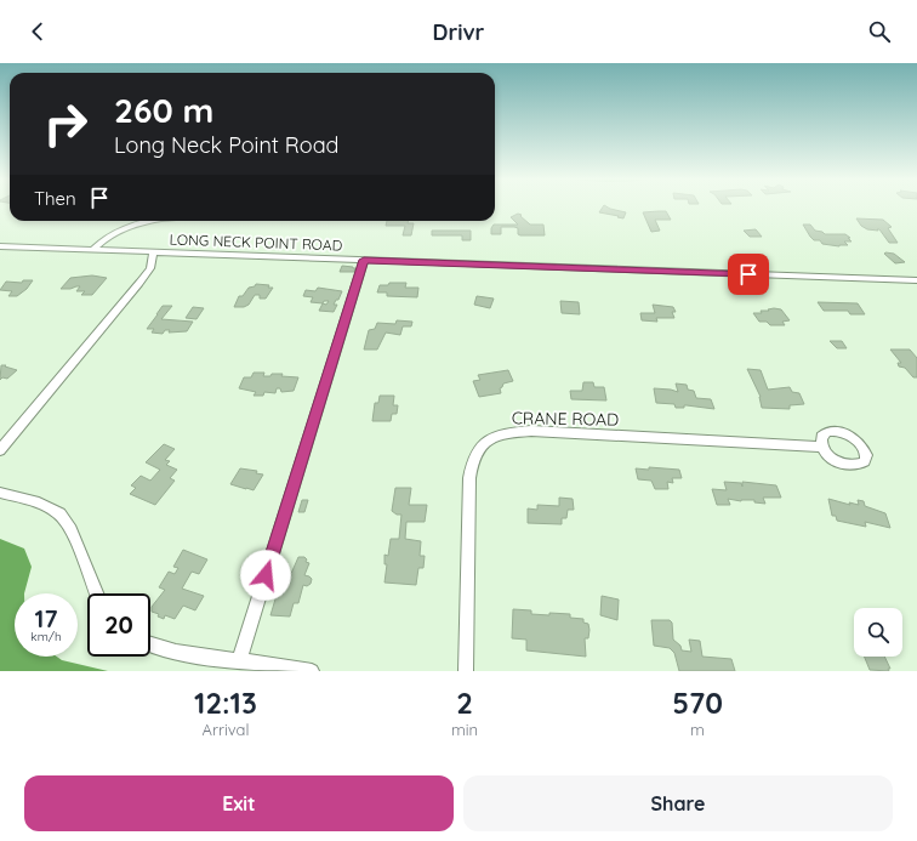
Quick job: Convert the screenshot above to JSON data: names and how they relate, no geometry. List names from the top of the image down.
{
  "streets": {
    "street": ["LONG NECK POINT ROAD", "CRANE ROAD"]
  },
  "page": {
    "header": "Drivr",
    "turn": ["260 m", "Long Neck Point Road"],
    "then": "Then",
    "speed": "17 km/h",
    "limit": "20",
    "eta": [
      "12:13",
      "Arrival",
      "2",
      "min",
      "570",
      "m"
    ],
    "buttons": ["Exit", "Share"]
  }
}
